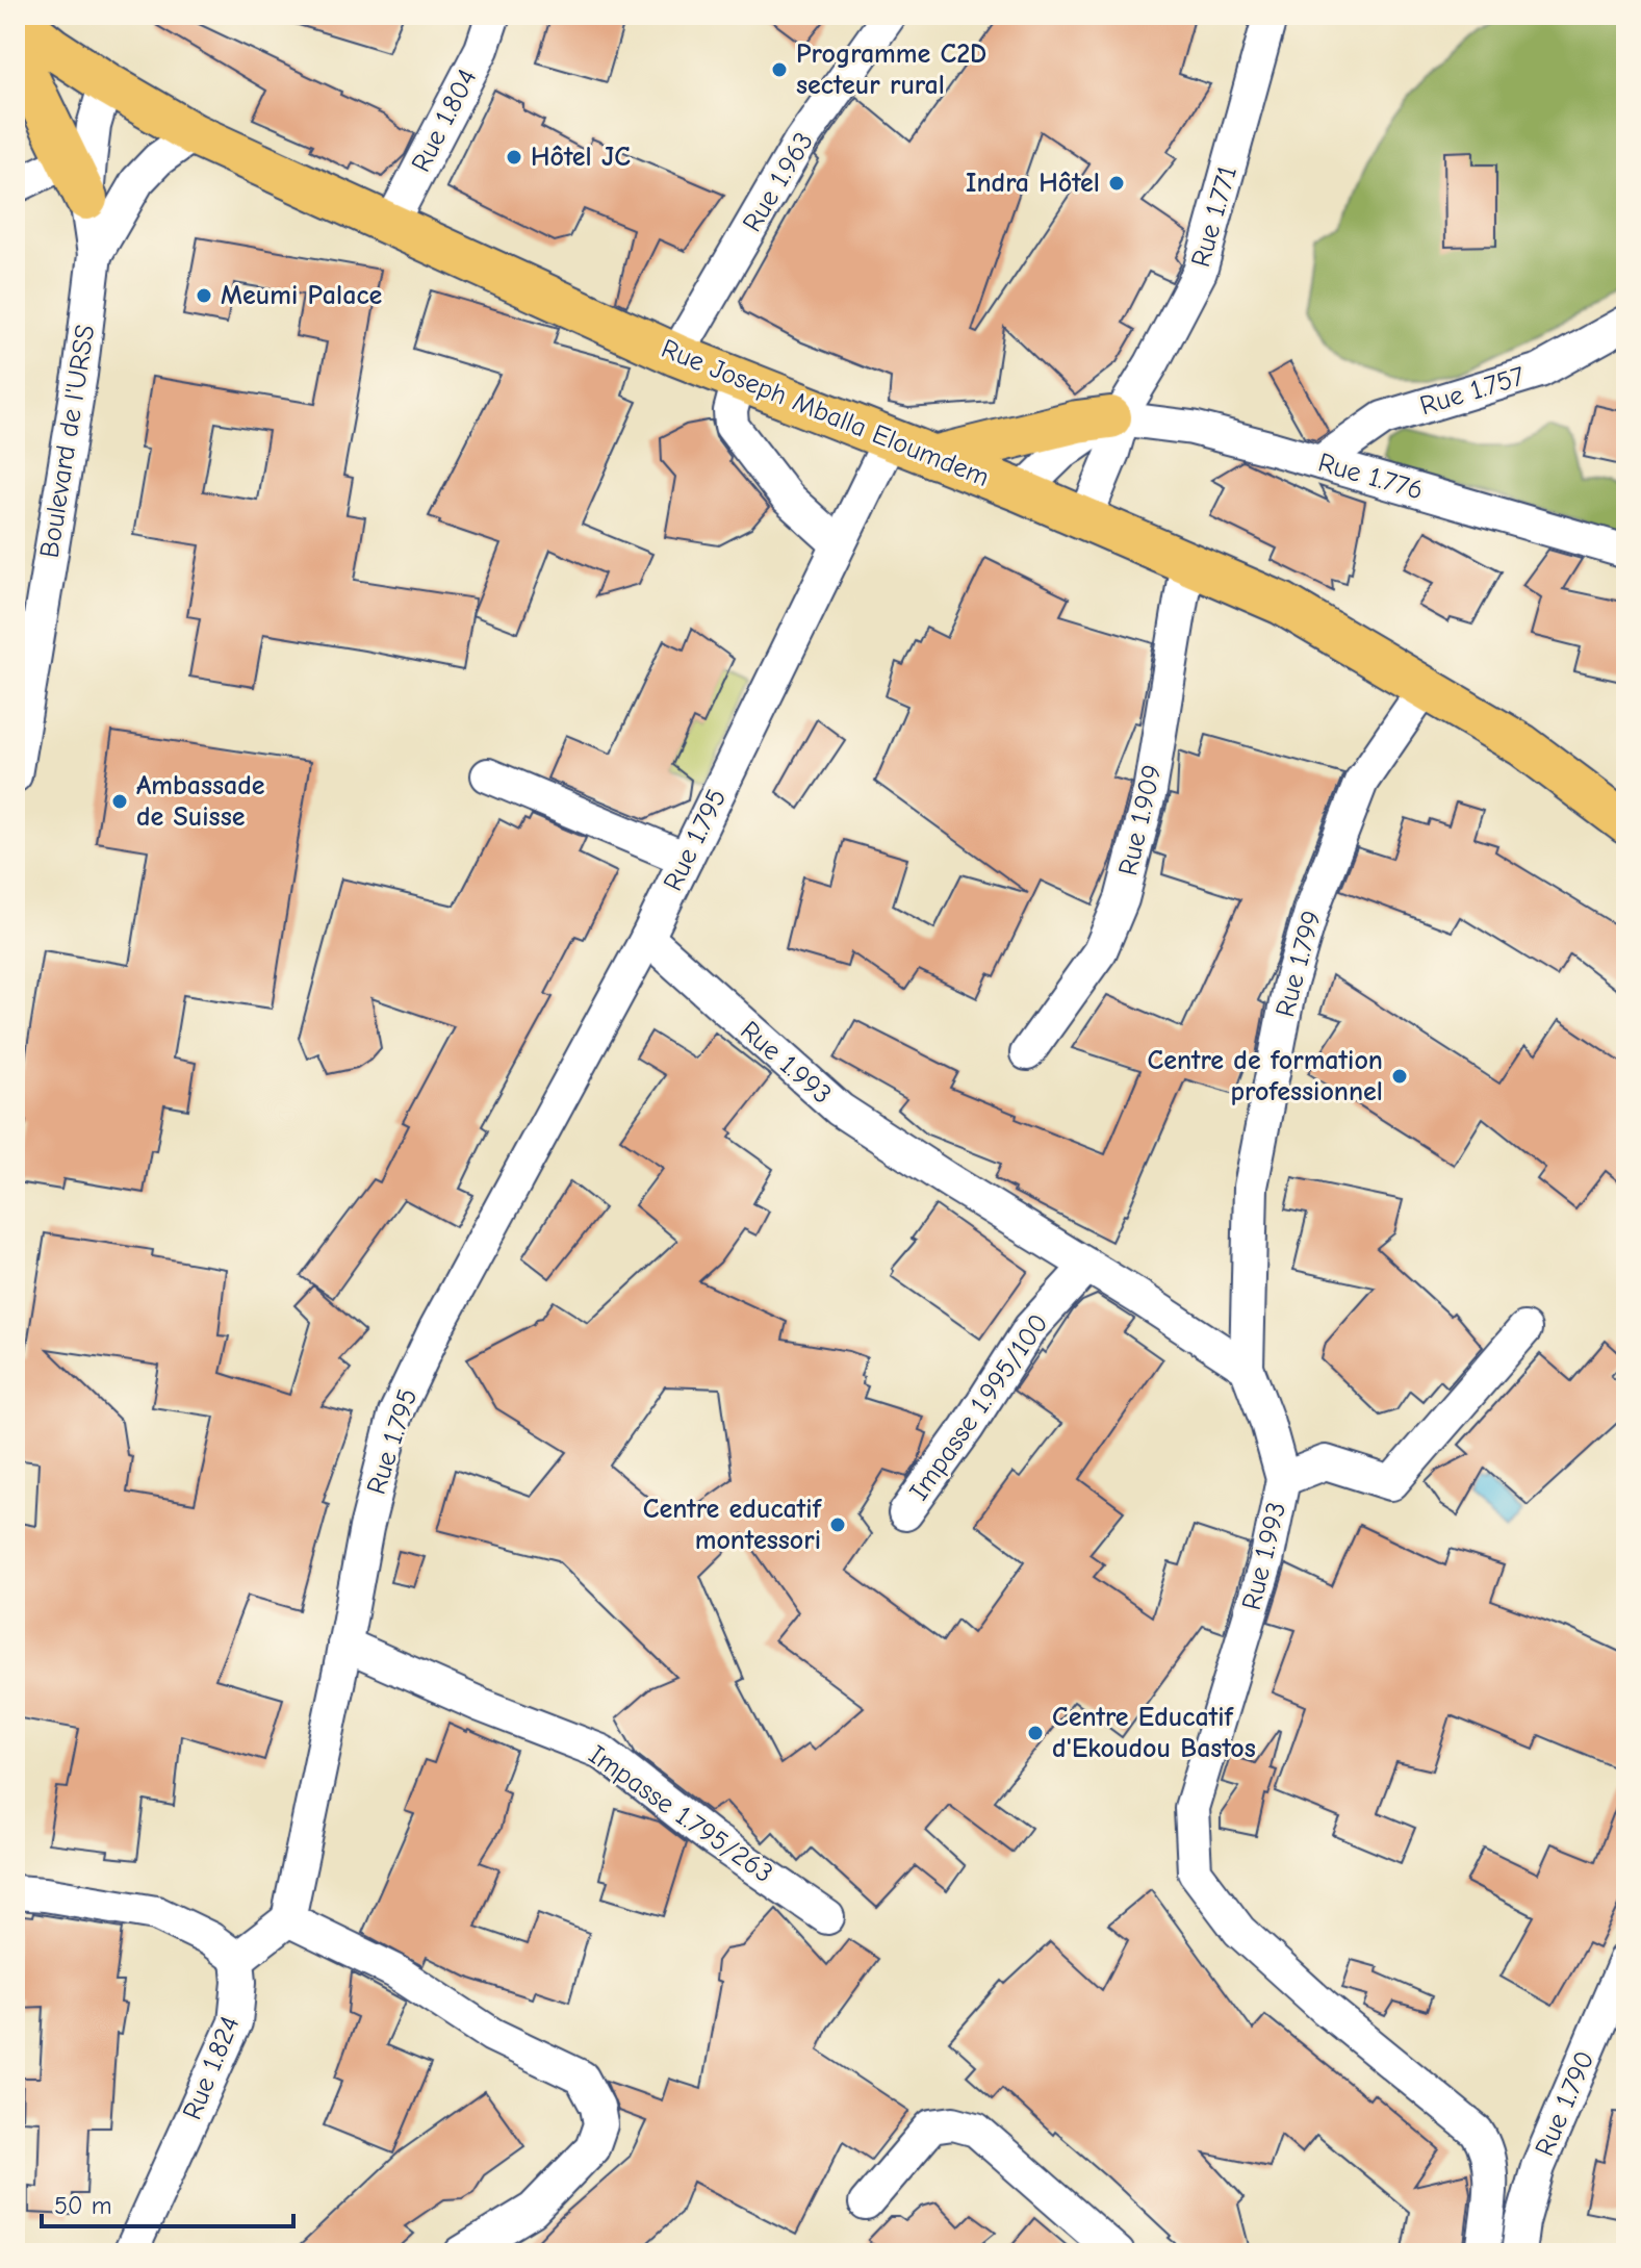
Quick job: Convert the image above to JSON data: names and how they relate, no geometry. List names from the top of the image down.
{
  "streets": {
    "main road": ["Rue Joseph Mballa Eloumdem"],
    "street": [
      "Rue 1.804",
      "Rue 1.963",
      "Rue 1.771",
      "Rue 1.757",
      "Boulevard de l'URSS",
      "Rue 1.776",
      "Rue 1.909",
      "Rue 1.795",
      "Rue 1.799",
      "Rue 1.993",
      "Impasse 1.995/100",
      "Impasse 1.795/263",
      "Rue 1.824",
      "Rue 1.790"
    ]
  },
  "crossings": [
    ["Rue 1.804", "Rue Joseph Mballa Eloumdem"],
    ["Rue 1.963", "Rue Joseph Mballa Eloumdem"],
    ["Rue 1.771", "Rue Joseph Mballa Eloumdem"],
    ["Rue 1.771", "Rue 1.776"],
    ["Rue 1.757", "Rue 1.776"],
    ["Rue Joseph Mballa Eloumdem", "Rue 1.909"],
    ["Rue Joseph Mballa Eloumdem", "Rue 1.795"],
    ["Rue Joseph Mballa Eloumdem", "Rue 1.799"],
    ["Rue 1.795", "Rue 1.993"],
    ["Rue 1.795", "Impasse 1.795/263"],
    ["Rue 1.799", "Rue 1.993"],
    ["Rue 1.993", "Impasse 1.995/100"]
  ],
  "places": [
    "Programme C2D secteur rural",
    "Hôtel JC",
    "Indra Hôtel",
    "Meumi Palace",
    "Ambassade de Suisse",
    "Centre de formation professionnel",
    "Centre educatif montessori",
    "Centre Educatif d'Ekoudou Bastos"
  ],
  "scale_bar": "50 m"
}
